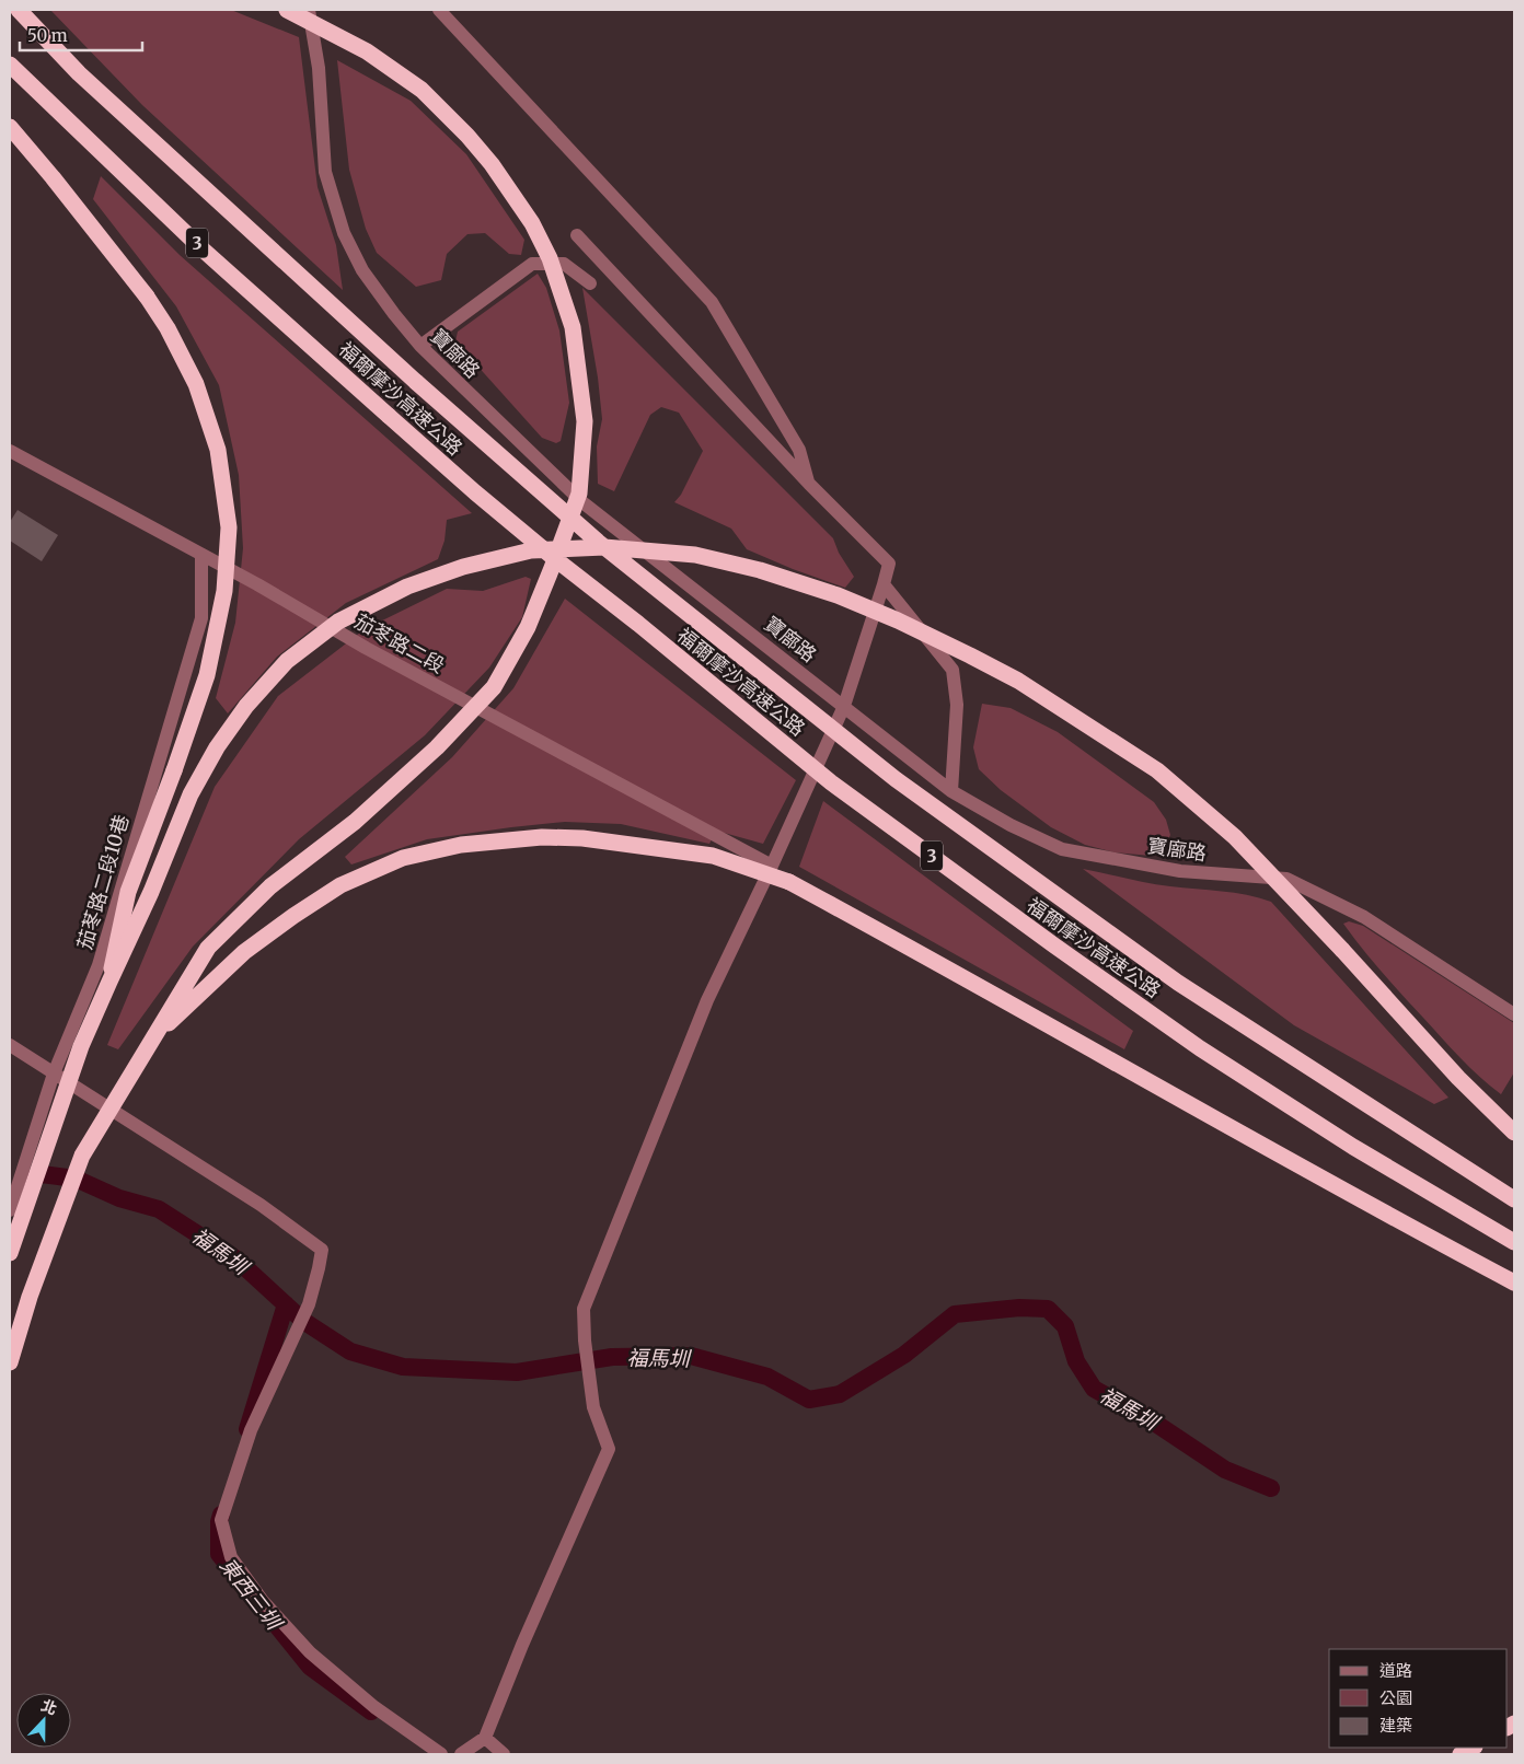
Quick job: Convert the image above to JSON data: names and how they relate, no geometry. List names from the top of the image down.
{
  "streets": {
    "highway": ["3", "福爾摩沙高速公路"],
    "street": ["寶廍路", "茄苳路二段", "茄苳路二段10巷"]
  },
  "crossings": [
    ["茄苳路二段", "茄苳路二段10巷"]
  ],
  "water": ["福馬圳", "東西三圳"],
  "legend": ["道路", "公園", "建築"],
  "scale_bar": "50 m",
  "north": "top"
}
